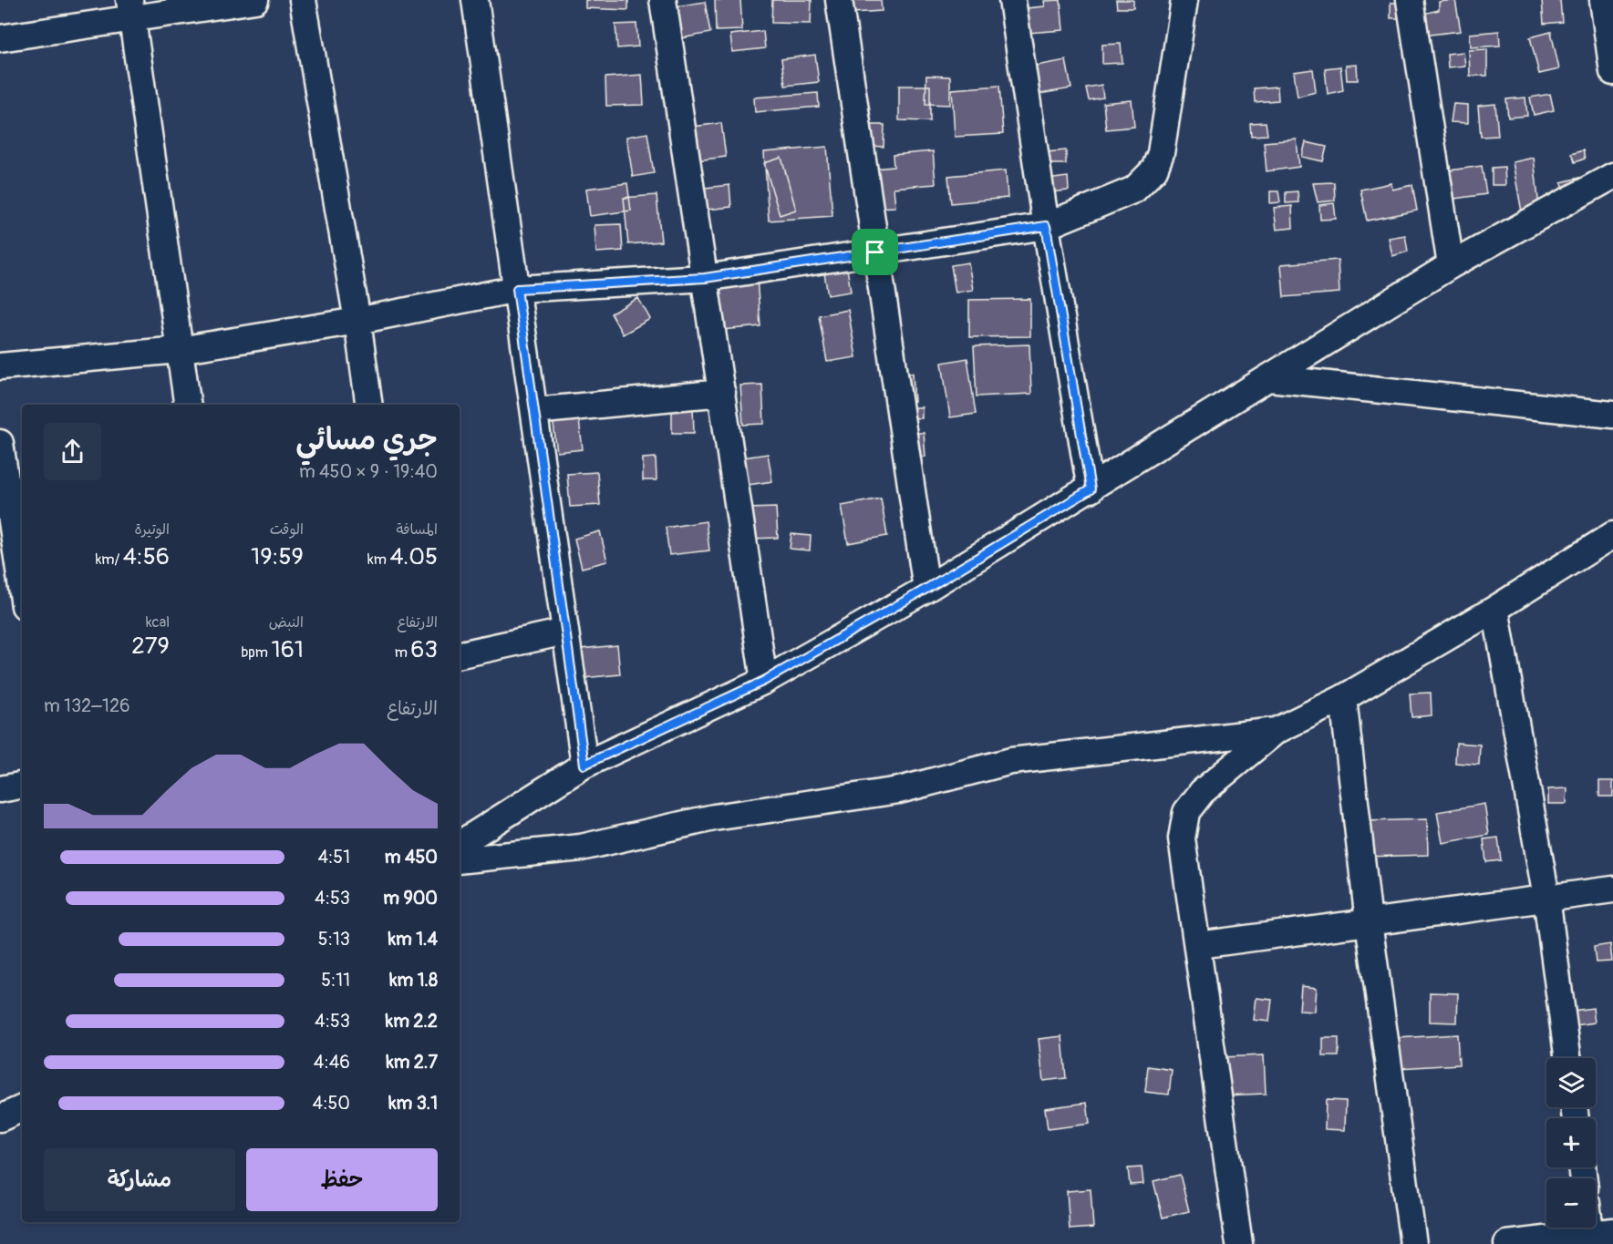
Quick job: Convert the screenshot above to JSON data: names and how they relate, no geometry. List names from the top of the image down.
{
  "page": {
    "heading": ["جري مسائي", "19:40 · 9 × 450 m"],
    "stats": [
      ["المسافة", "4.05 km"],
      ["الوقت", "19:59"],
      ["الوتيرة", "4:56 /km"],
      ["الارتفاع", "63 m"],
      ["النبض", "161 bpm"],
      ["kcal", "279"]
    ],
    "chart": ["الارتفاع", "126–132 m"],
    "list": [
      {
        "name": "450 m",
        "note": "4:51"
      },
      {
        "name": "900 m",
        "note": "4:53"
      },
      {
        "name": "1.4 km",
        "note": "5:13"
      },
      {
        "name": "1.8 km",
        "note": "5:11"
      },
      {
        "name": "2.2 km",
        "note": "4:53"
      },
      {
        "name": "2.7 km",
        "note": "4:46"
      },
      {
        "name": "3.1 km",
        "note": "4:50"
      }
    ],
    "map_buttons": ["+", "−"],
    "buttons": ["حفظ", "مشاركة"]
  }
}
